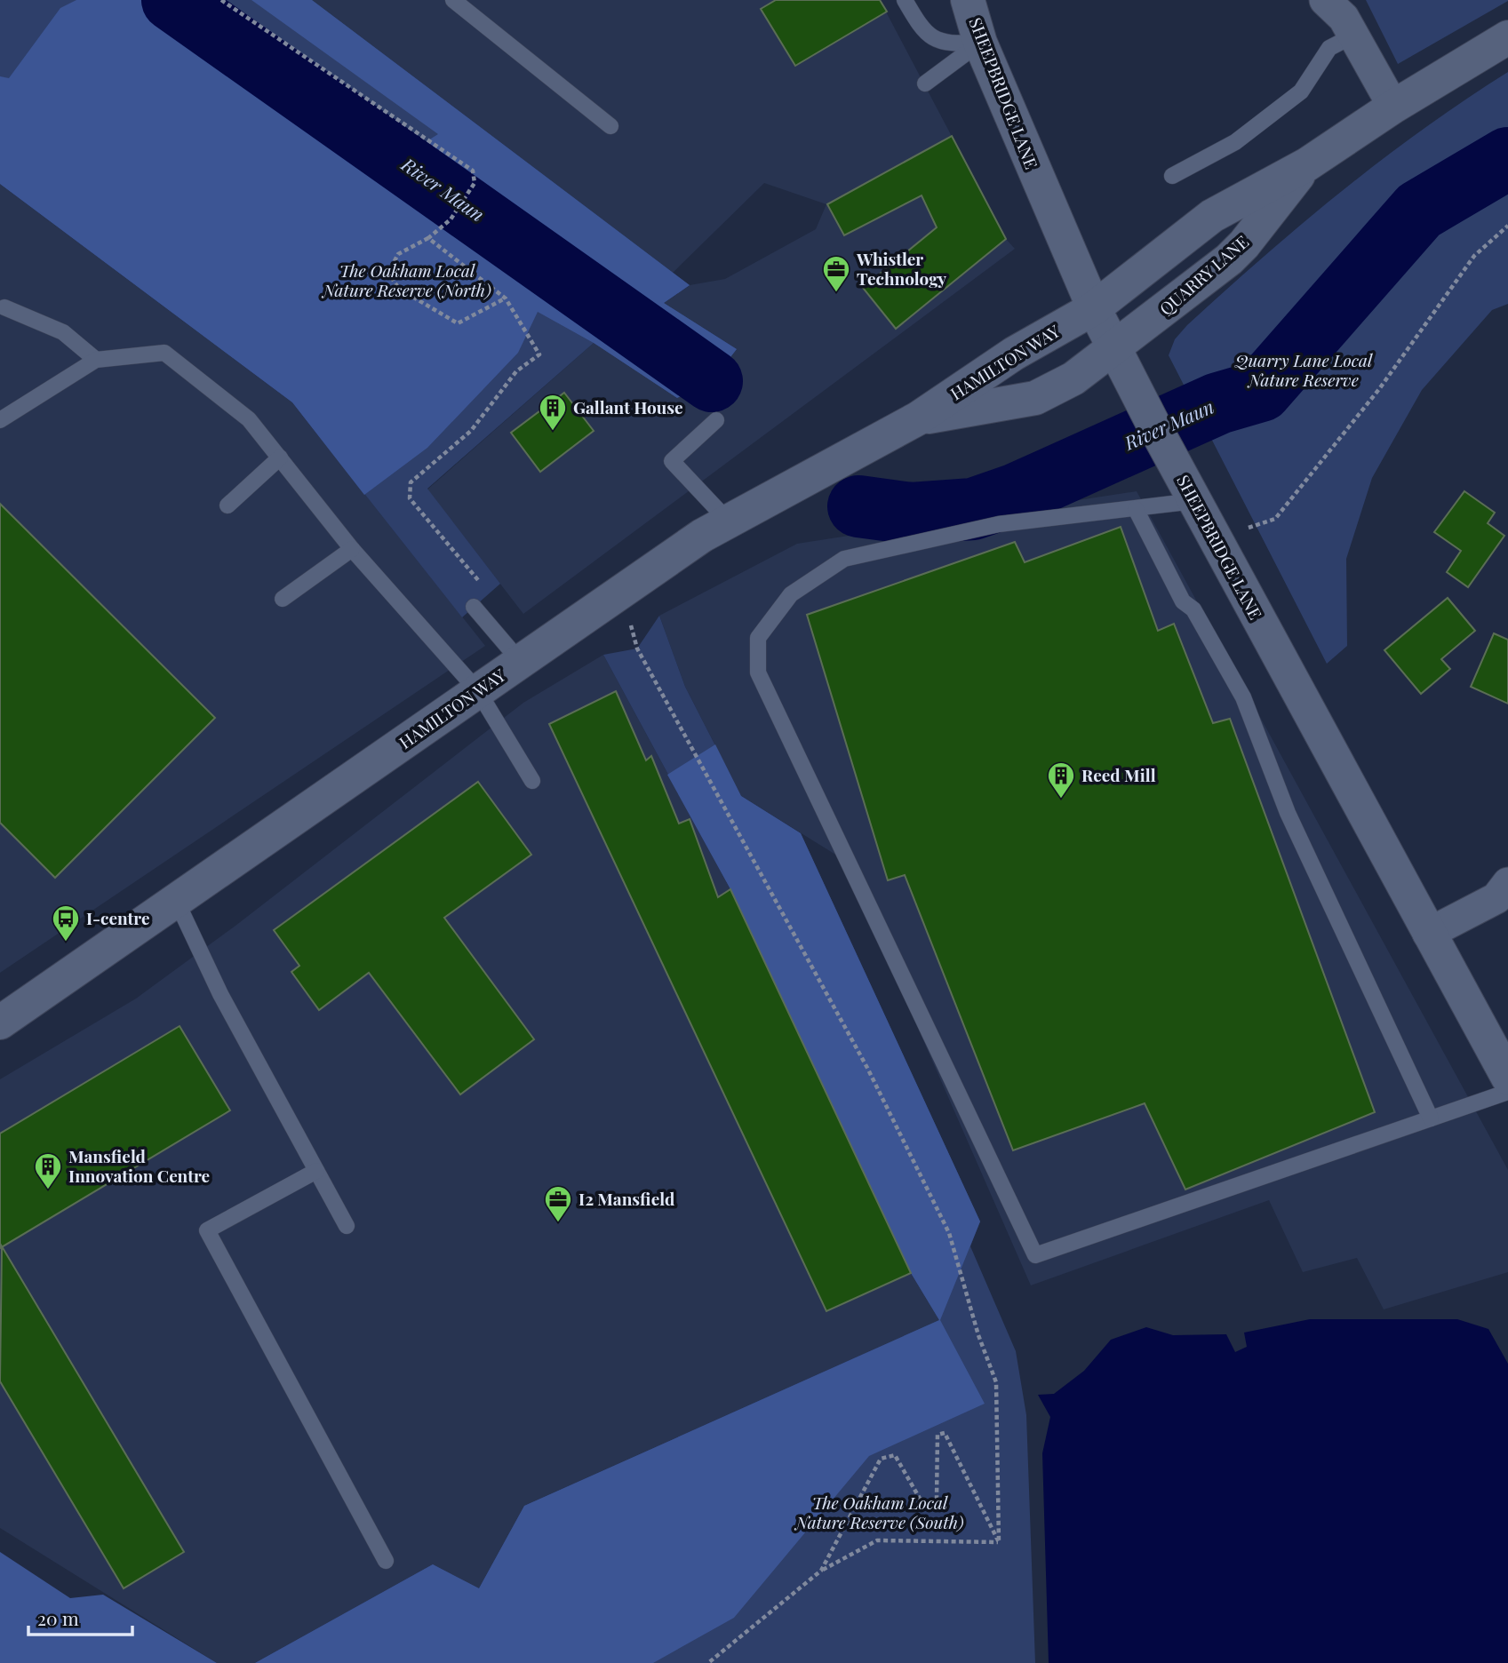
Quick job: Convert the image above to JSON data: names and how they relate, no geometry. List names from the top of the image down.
{
  "streets": {
    "street": ["SHEEPBRIDGE LANE", "QUARRY LANE", "HAMILTON WAY"]
  },
  "crossings": [
    ["SHEEPBRIDGE LANE", "QUARRY LANE"],
    ["SHEEPBRIDGE LANE", "HAMILTON WAY"],
    ["QUARRY LANE", "HAMILTON WAY"]
  ],
  "water": ["River Maun"],
  "parks": ["The Oakham Local Nature Reserve (North)", "Quarry Lane Local Nature Reserve", "The Oakham Local Nature Reserve (South)"],
  "places": {
    "office": ["Whistler Technology", "I2 Mansfield"],
    "building": ["Gallant House", "Reed Mill", "Mansfield Innovation Centre"],
    "bus stop": ["I-centre"]
  },
  "scale_bar": "20 m"
}
